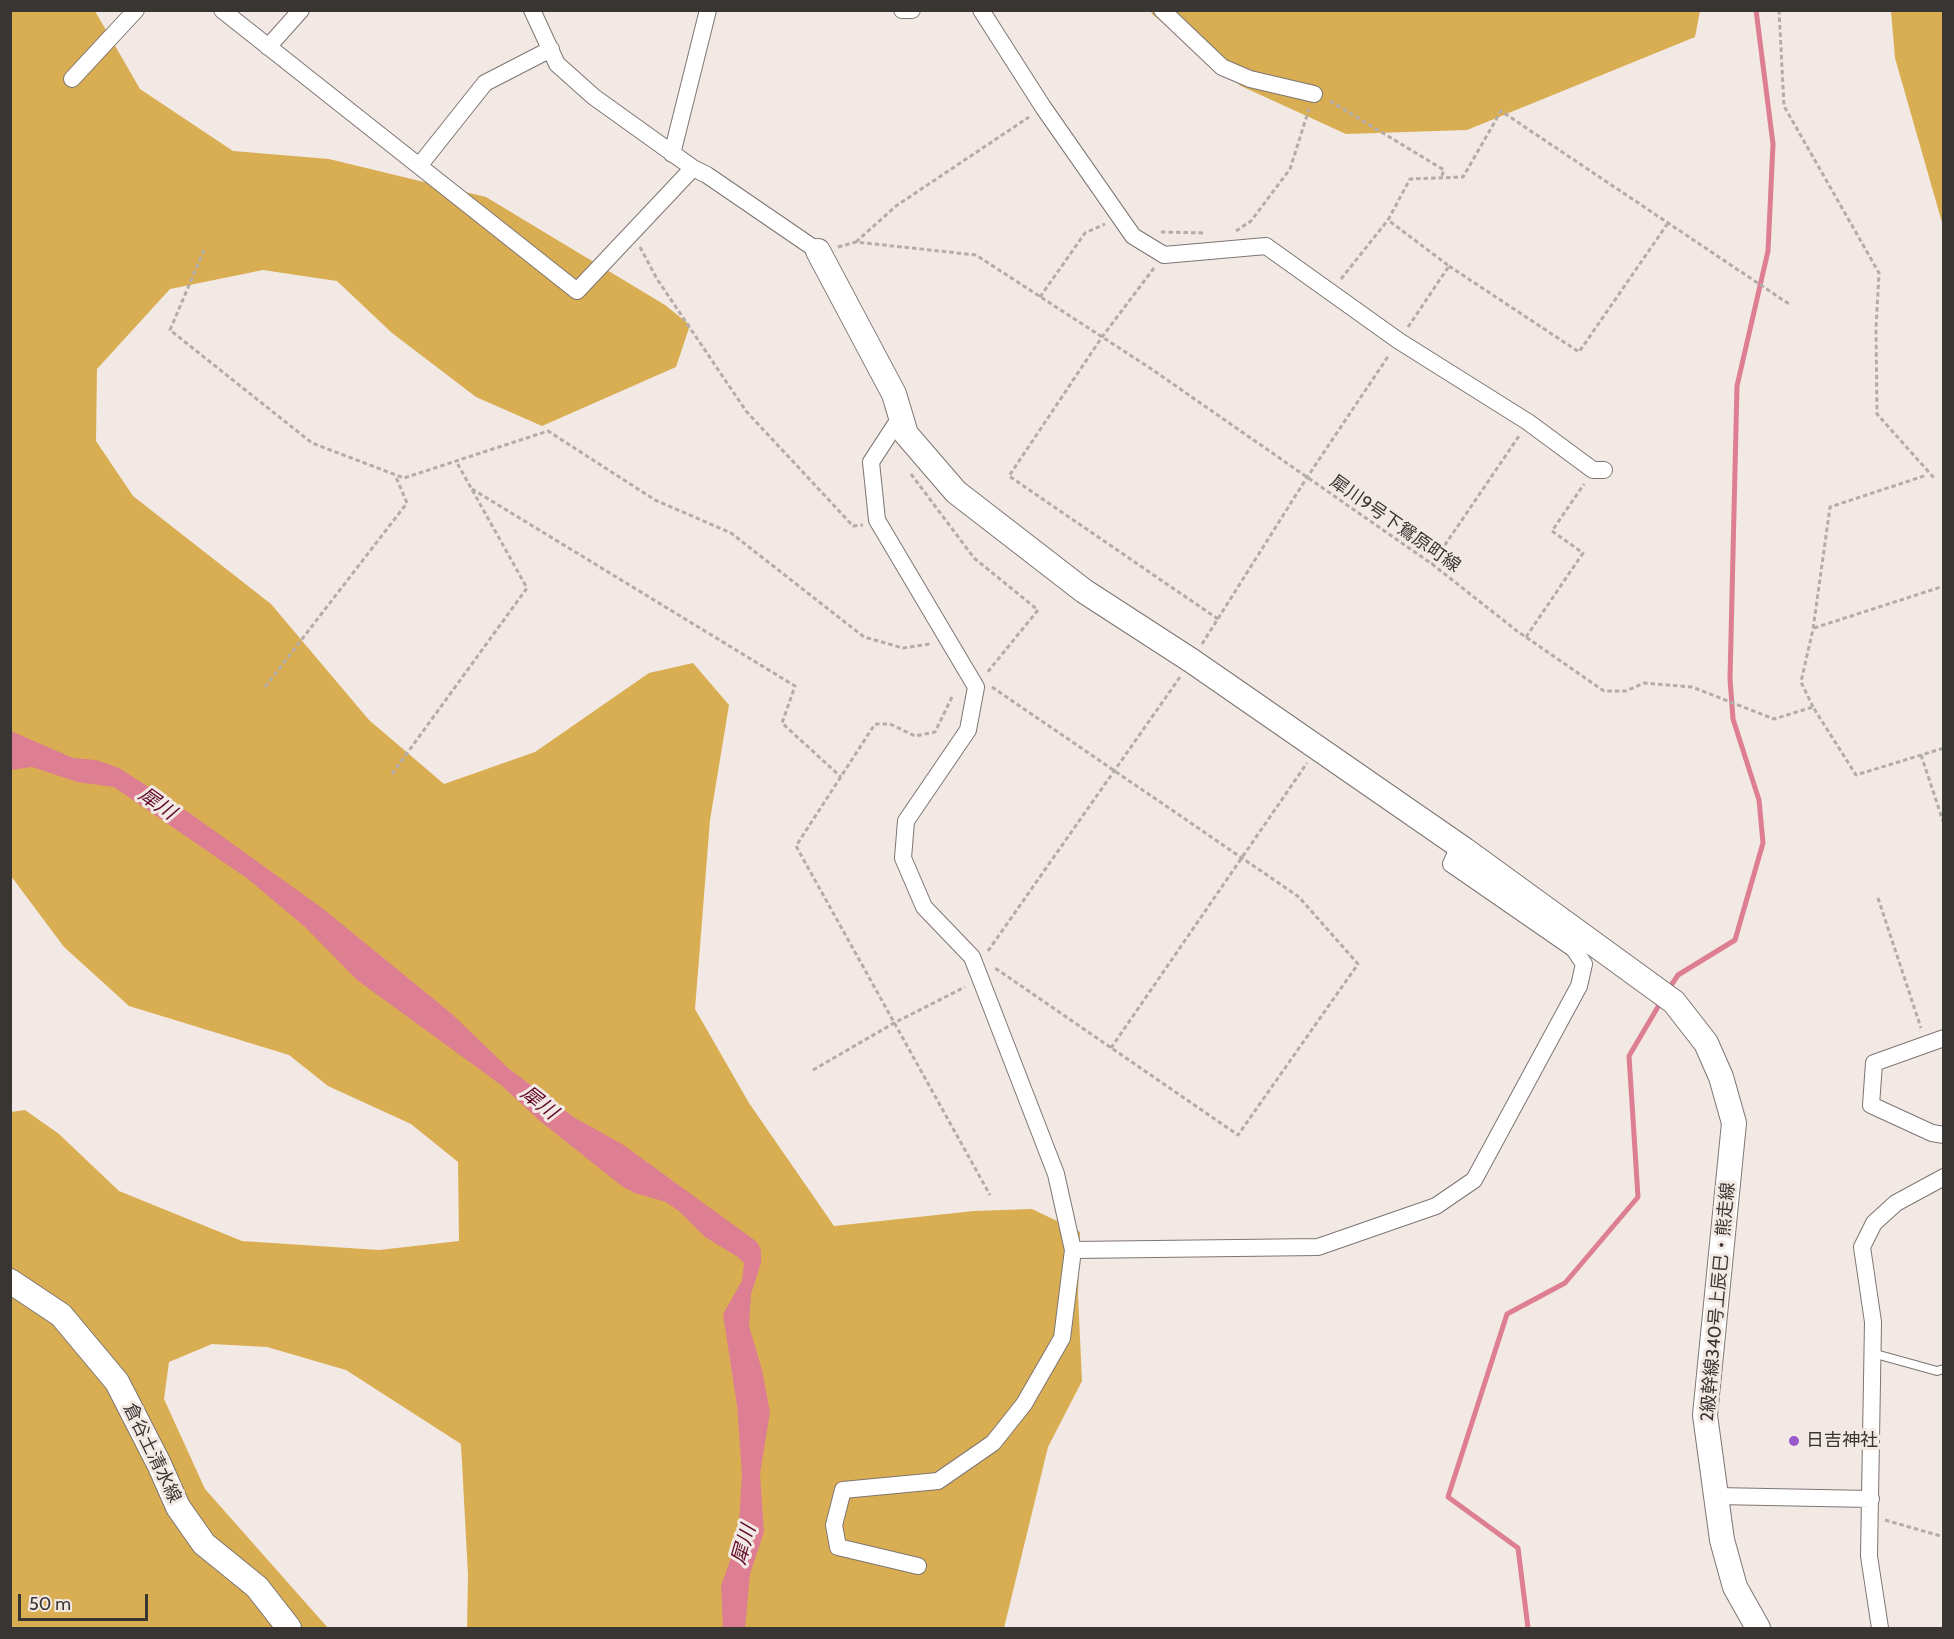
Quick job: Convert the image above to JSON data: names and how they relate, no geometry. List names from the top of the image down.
{
  "streets": {
    "street": ["2級幹線340号上辰巳・熊走線", "倉谷土清水線"],
    "path": ["犀川9号下鴛原町線"]
  },
  "crossings": [
    ["犀川9号下鴛原町線", "2級幹線340号上辰巳・熊走線"]
  ],
  "water": ["犀川"],
  "places": ["日吉神社"],
  "scale_bar": "50 m"
}
